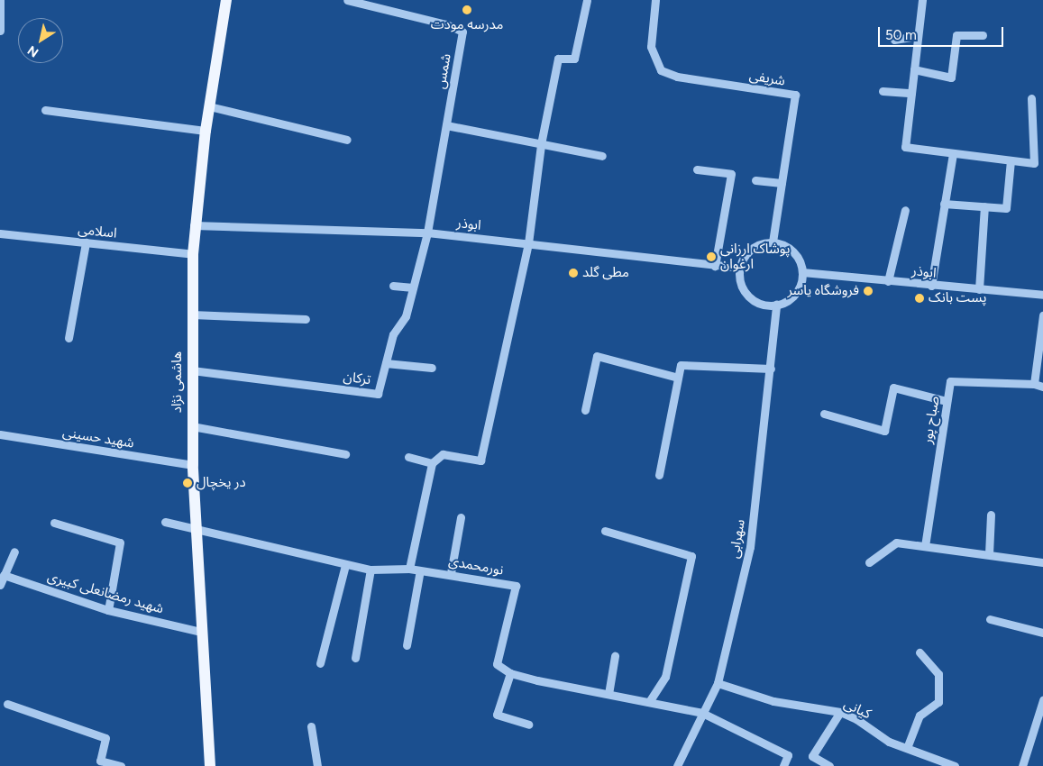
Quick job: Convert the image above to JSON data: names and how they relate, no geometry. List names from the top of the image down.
{
  "streets": {
    "main road": ["هاشمی نژاد"],
    "street": [
      "شمس",
      "شریفی",
      "ابوذر",
      "اسلامی",
      "ترکان",
      "صباح پور",
      "شهید حسینی",
      "سهرابی",
      "نورمحمدی",
      "شهید رمضانعلی کبیری",
      "کیانی"
    ]
  },
  "crossings": [
    ["شمس", "ابوذر"],
    ["شمس", "ترکان"],
    ["شریفی", "ابوذر"],
    ["شریفی", "سهرابی"],
    ["ابوذر", "ترکان"],
    ["ابوذر", "هاشمی نژاد"],
    ["ابوذر", "سهرابی"],
    ["اسلامی", "هاشمی نژاد"],
    ["ترکان", "هاشمی نژاد"],
    ["هاشمی نژاد", "شهید حسینی"],
    ["هاشمی نژاد", "نورمحمدی"],
    ["هاشمی نژاد", "شهید رمضانعلی کبیری"],
    ["سهرابی", "کیانی"]
  ],
  "places": [
    "مدرسه مودت",
    "پوشاک ارزانی ارغوان",
    "مطی گلد",
    "فروشگاه یاسر",
    "پست بانک",
    "در یخچال"
  ],
  "scale_bar": "50 m",
  "north": "bottom left"
}
